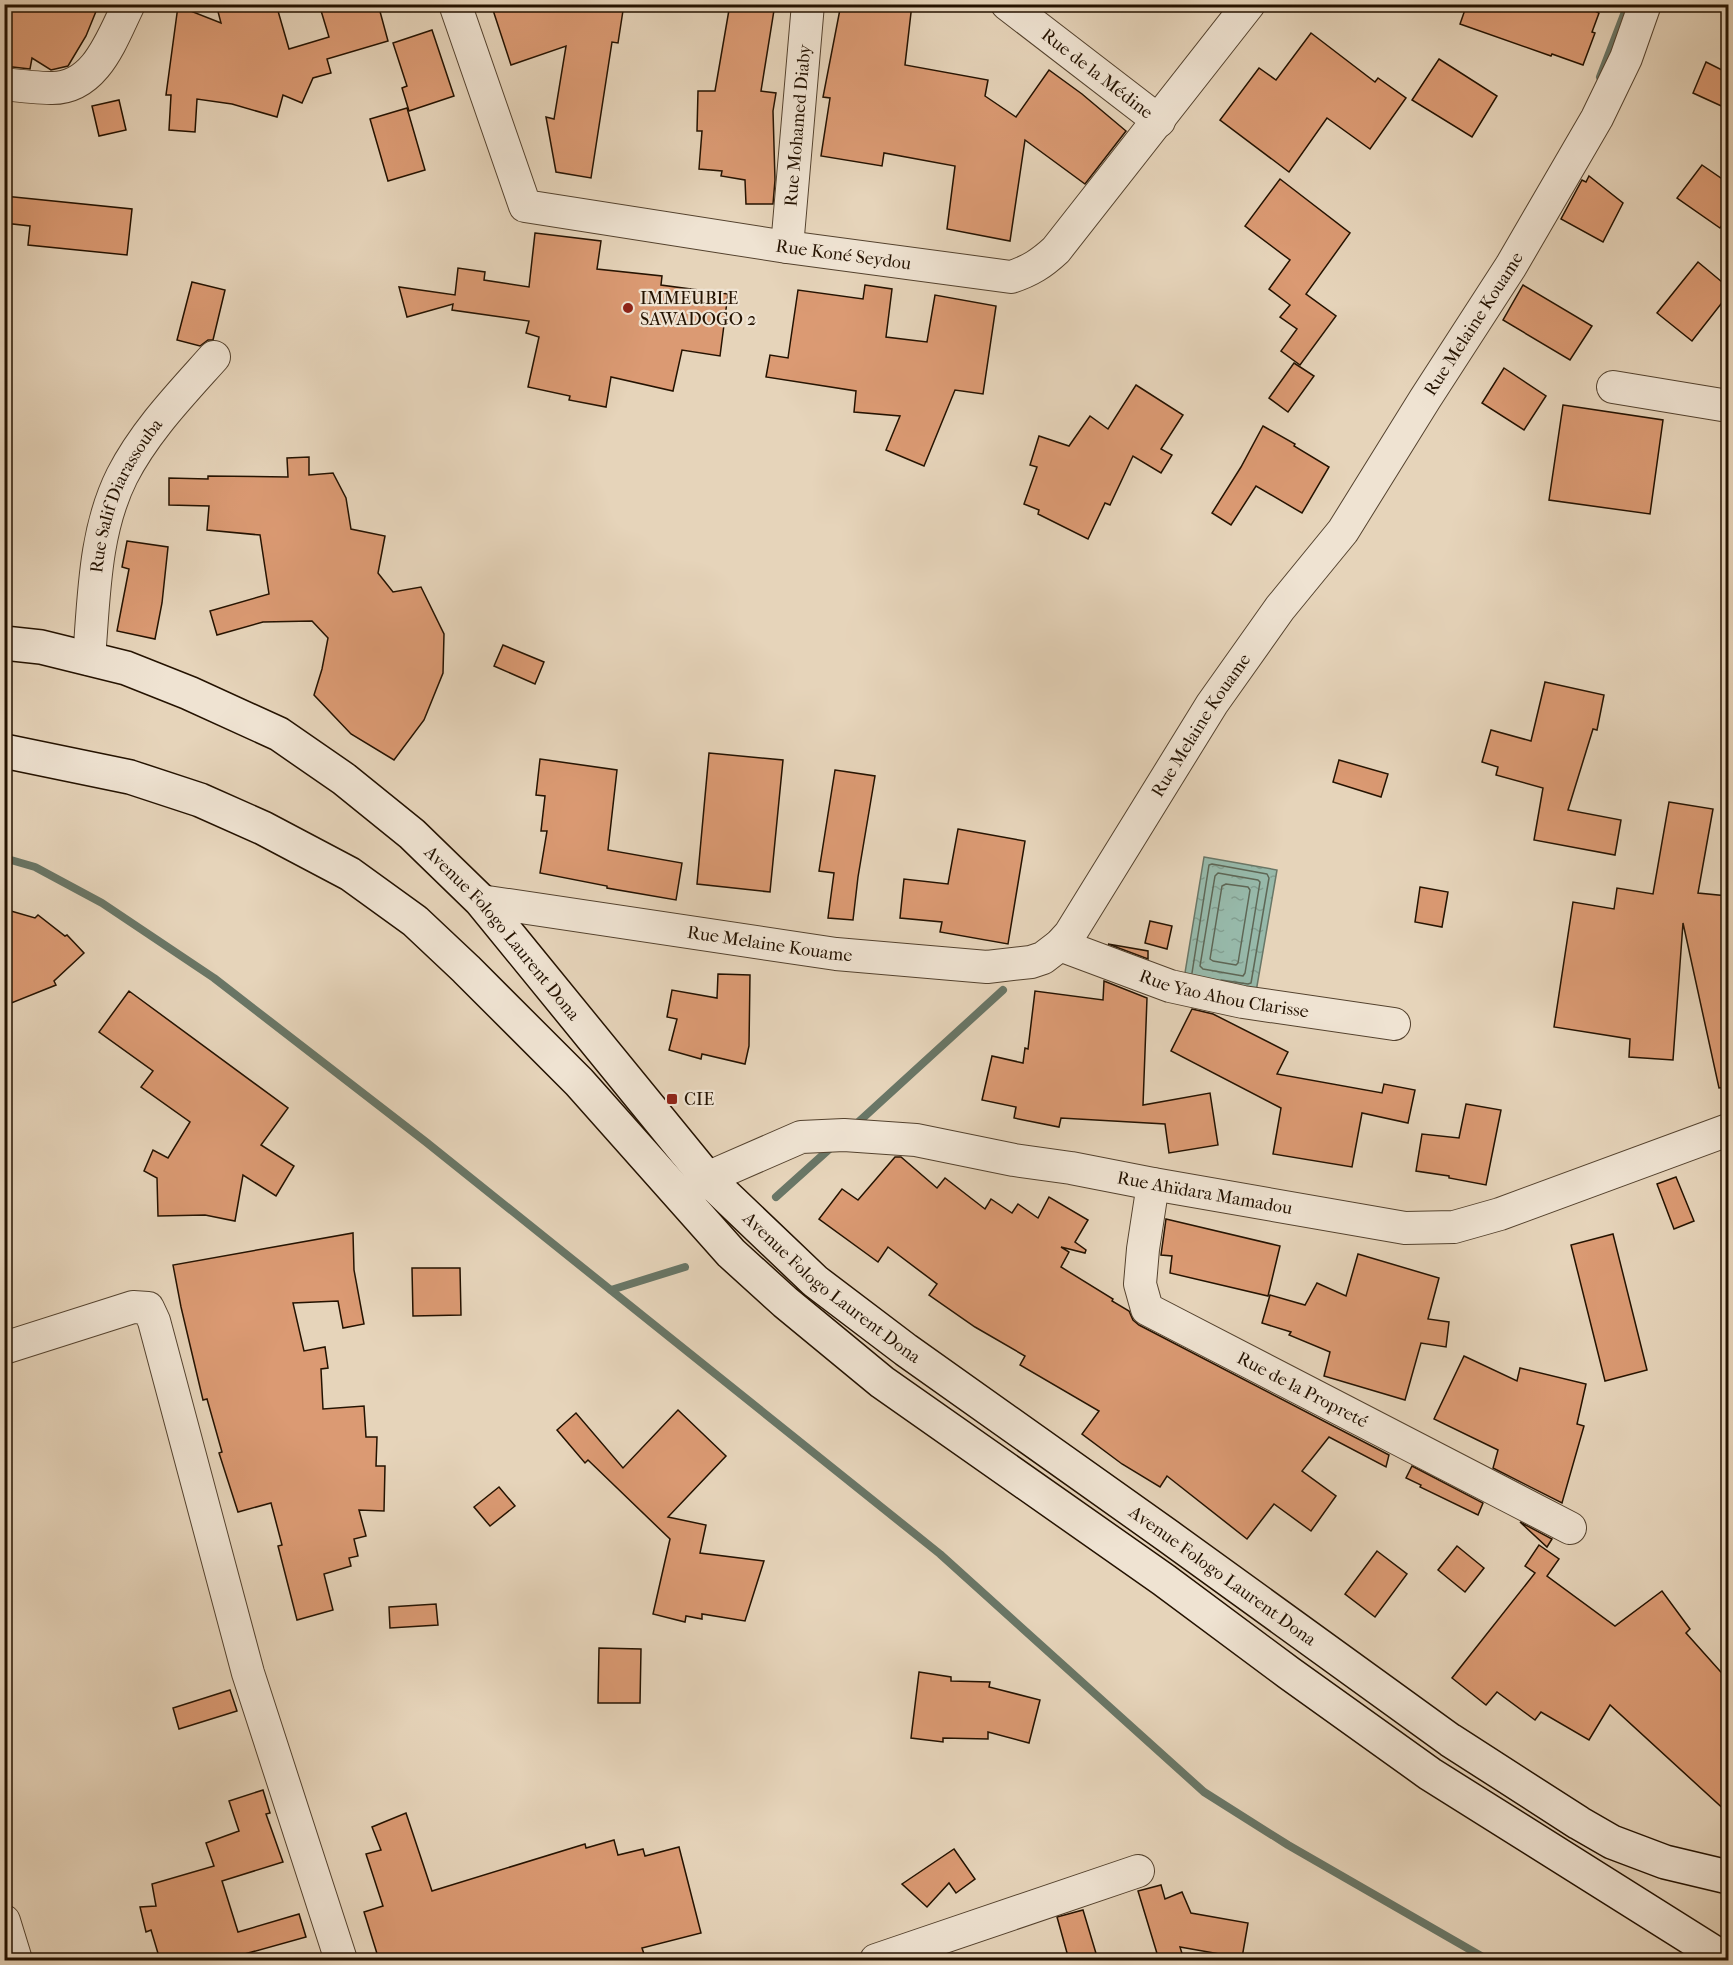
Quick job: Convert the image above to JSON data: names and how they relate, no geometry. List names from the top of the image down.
{
  "streets": {
    "main road": ["Avenue Fologo Laurent Dona"],
    "street": [
      "Rue de la Médine",
      "Rue Mohamed Diaby",
      "Rue Koné Seydou",
      "Rue Melaine Kouame",
      "Rue Salif Diarassouba",
      "Rue Yao Ahou Clarisse",
      "Rue Ahïdara Mamadou",
      "Rue de la Propreté"
    ]
  },
  "crossings": [
    ["Rue de la Médine", "Rue Koné Seydou"],
    ["Rue Mohamed Diaby", "Rue Koné Seydou"],
    ["Rue Melaine Kouame", "Avenue Fologo Laurent Dona"],
    ["Rue Melaine Kouame", "Rue Yao Ahou Clarisse"],
    ["Rue Salif Diarassouba", "Avenue Fologo Laurent Dona"],
    ["Avenue Fologo Laurent Dona", "Rue Ahïdara Mamadou"],
    ["Rue Ahïdara Mamadou", "Rue de la Propreté"]
  ],
  "places": {
    "other": ["IMMEUBLE SAWADOGO 2"],
    "transit": ["CIE"]
  }
}
